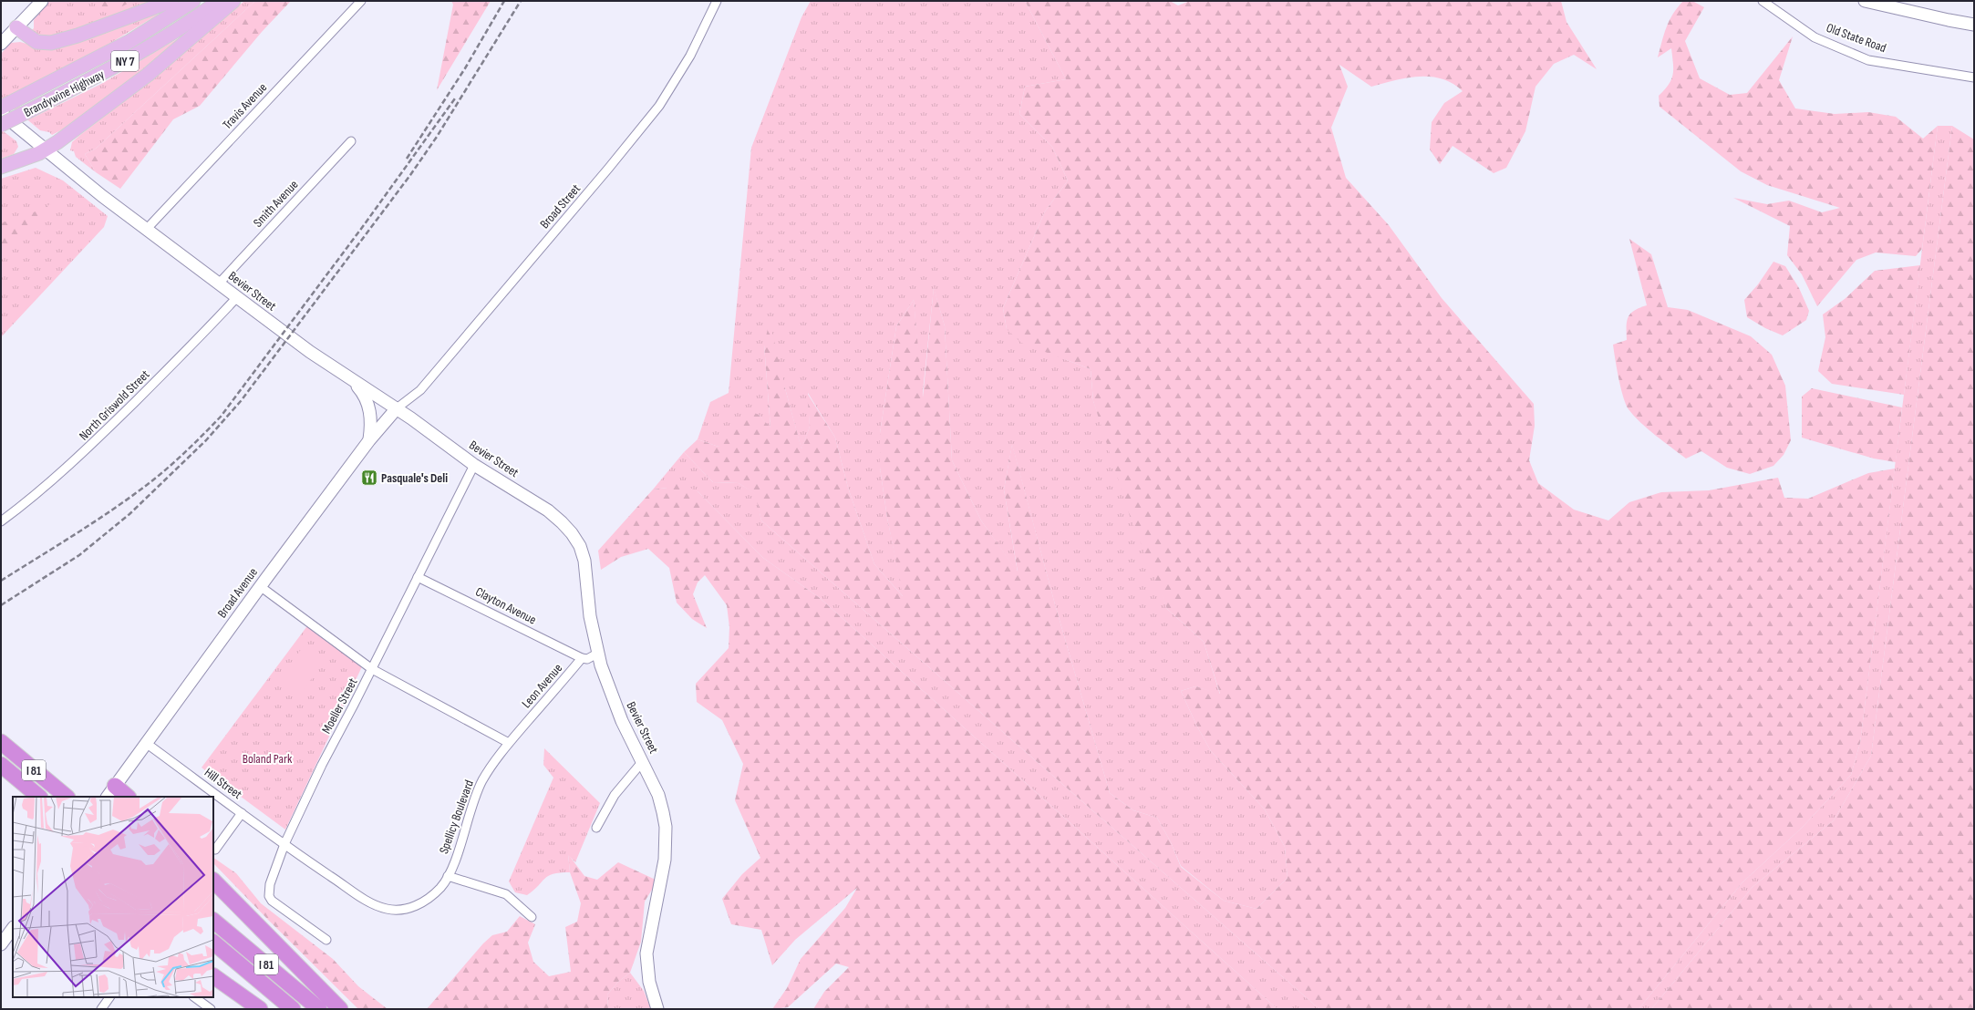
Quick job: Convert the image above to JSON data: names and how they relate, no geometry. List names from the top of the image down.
{
  "streets": {
    "highway": ["I 81"],
    "main road": [
      "NY 7",
      "Brandywine Highway",
      "Bevier Street",
      "Broad Avenue"
    ],
    "street": [
      "Old State Road",
      "Travis Avenue",
      "Smith Avenue",
      "Broad Street",
      "North Griswold Street",
      "Clayton Avenue",
      "Leon Avenue",
      "Moeller Street",
      "Hill Street",
      "Spellicy Boulevard"
    ]
  },
  "crossings": [
    ["Travis Avenue", "Bevier Street"],
    ["Smith Avenue", "Bevier Street"],
    ["Broad Street", "Bevier Street"],
    ["Broad Street", "Broad Avenue"],
    ["Bevier Street", "North Griswold Street"],
    ["Bevier Street", "Broad Avenue"],
    ["Bevier Street", "Moeller Street"],
    ["Broad Avenue", "Hill Street"],
    ["Clayton Avenue", "Leon Avenue"],
    ["Clayton Avenue", "Moeller Street"],
    ["Leon Avenue", "Spellicy Boulevard"],
    ["Moeller Street", "Hill Street"],
    ["Moeller Street", "Spellicy Boulevard"],
    ["Hill Street", "Spellicy Boulevard"]
  ],
  "parks": ["Boland Park"],
  "places": {
    "restaurant": ["Pasquale's Deli"]
  }
}
